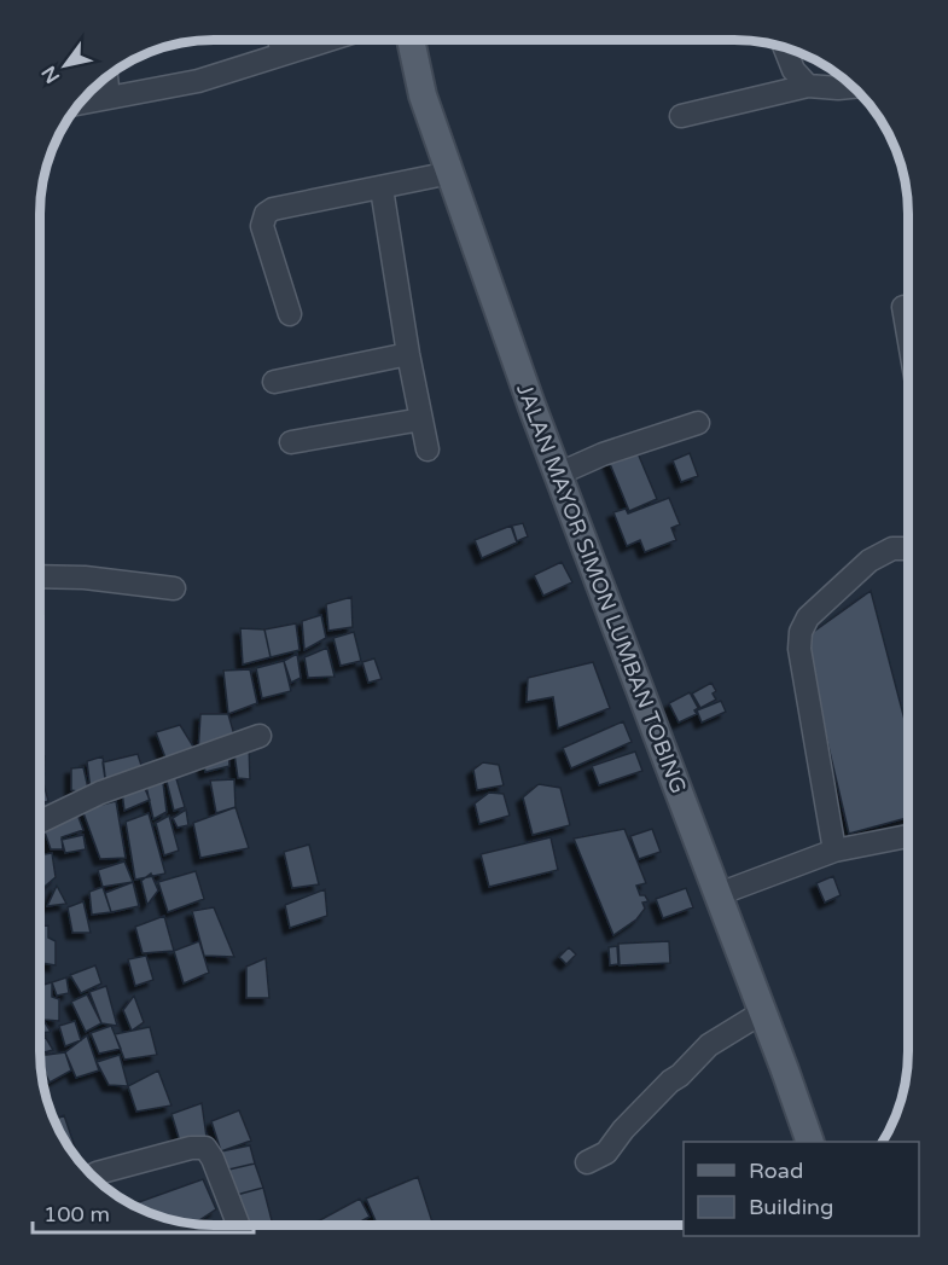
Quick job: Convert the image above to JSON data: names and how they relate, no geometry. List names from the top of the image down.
{
  "streets": {
    "main road": ["JALAN MAYOR SIMON LUMBAN TOBING"]
  },
  "legend": ["Road", "Building"],
  "scale_bar": "100 m",
  "north": "bottom left"
}
